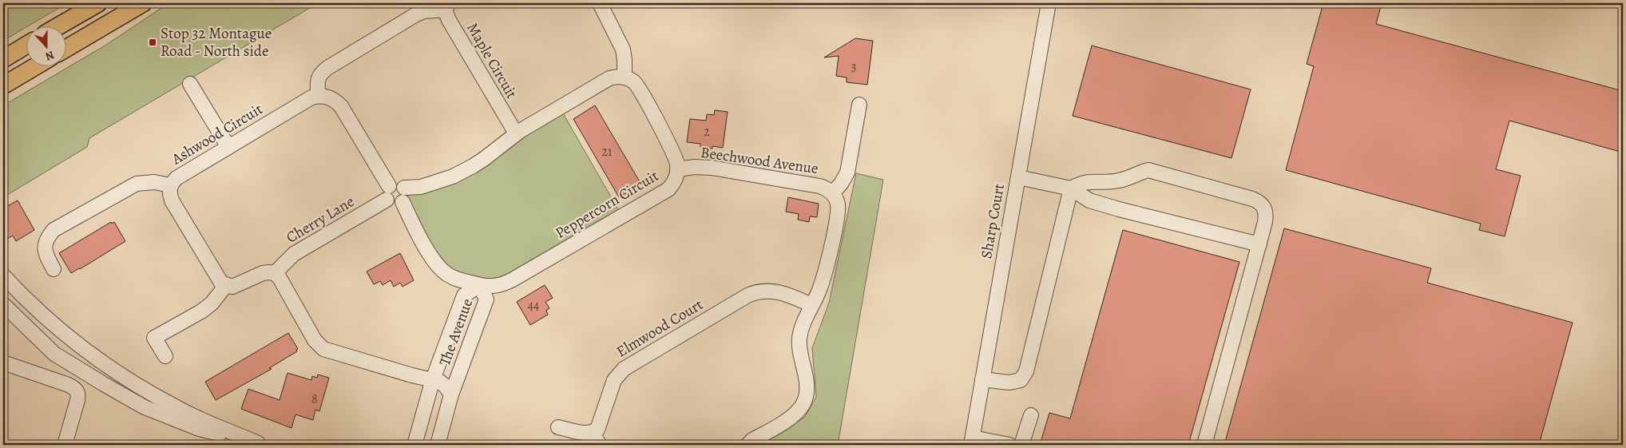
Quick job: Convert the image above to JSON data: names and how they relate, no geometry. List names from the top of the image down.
{
  "streets": {
    "street": [
      "Maple Circuit",
      "Ashwood Circuit",
      "Beechwood Avenue",
      "Peppercorn Circuit",
      "Cherry Lane",
      "Sharp Court",
      "Elmwood Court",
      "The Avenue"
    ]
  },
  "crossings": [
    ["Beechwood Avenue", "Peppercorn Circuit"],
    ["Beechwood Avenue", "Elmwood Court"],
    ["Peppercorn Circuit", "Cherry Lane"],
    ["Peppercorn Circuit", "The Avenue"]
  ],
  "places": {
    "transit": ["Stop 32 Montague Road - North side"]
  },
  "house_numbers": [
    "3",
    "2",
    "21",
    "44",
    "8"
  ],
  "north": "bottom"
}
